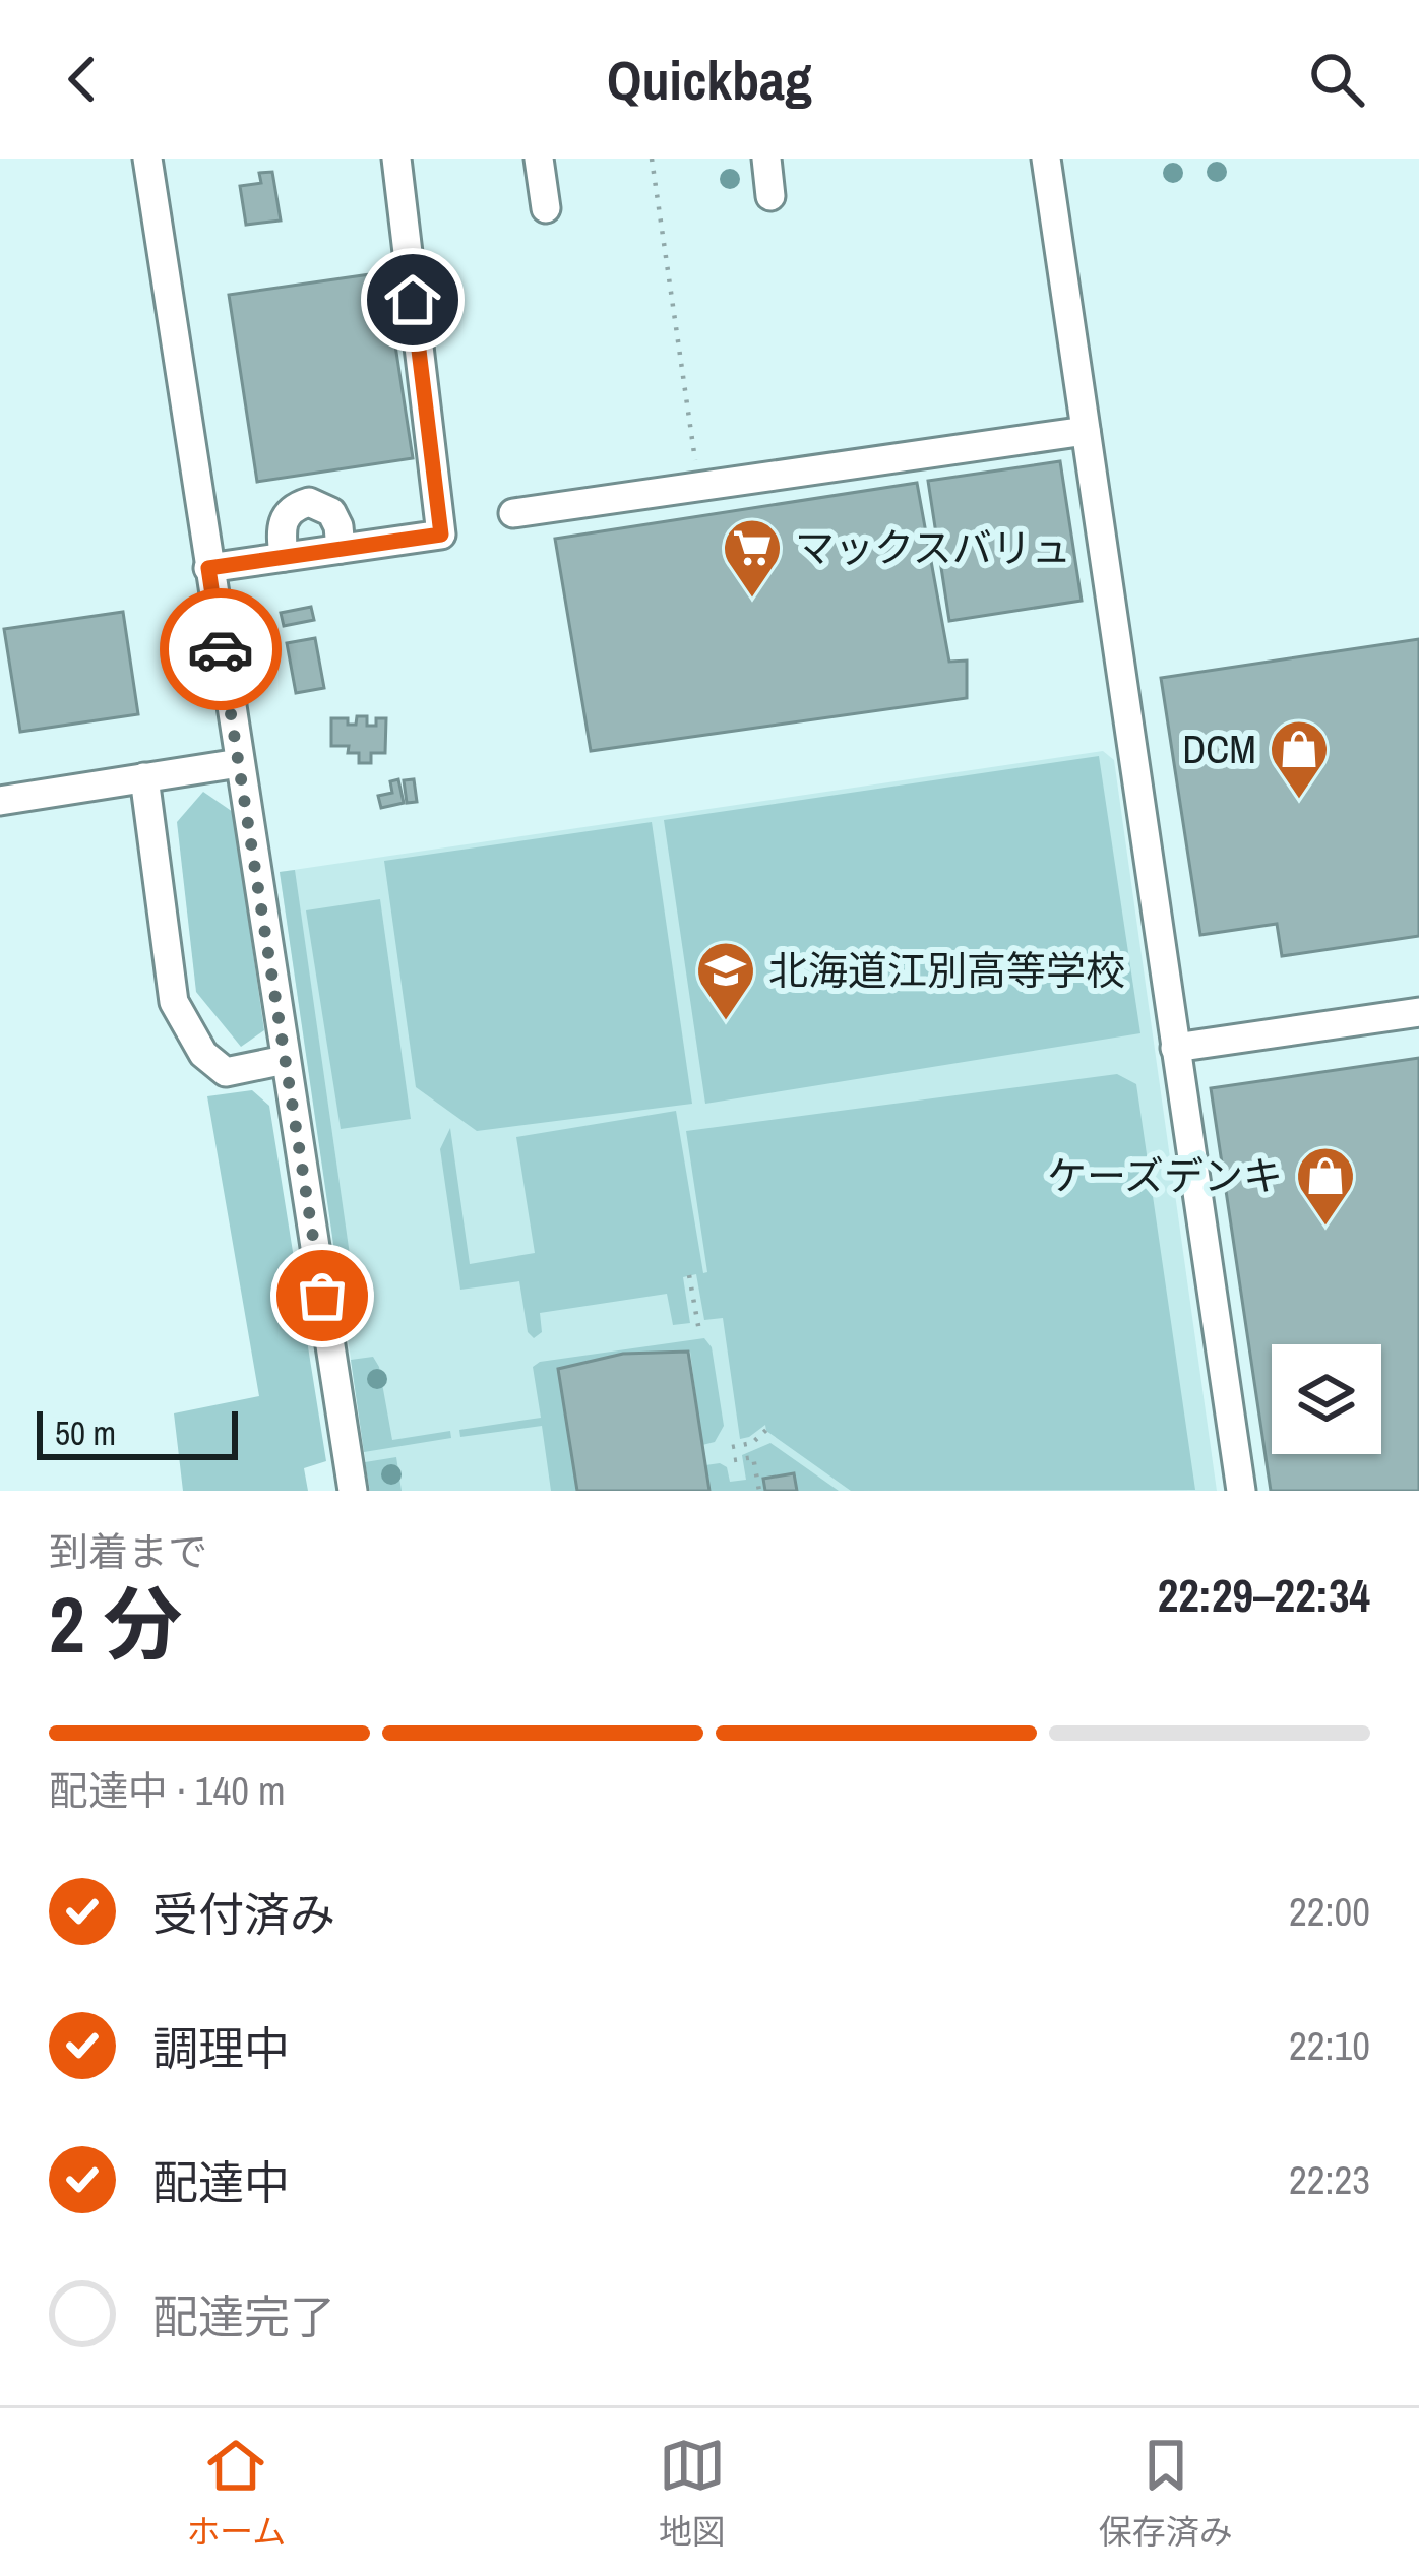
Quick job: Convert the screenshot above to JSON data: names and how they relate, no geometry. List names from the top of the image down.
{
  "places": {
    "supermarket": ["マックスバリュ"],
    "shop": ["DCM", "ケーズデンキ"],
    "school or university": ["北海道江別高等学校"]
  },
  "scale_bar": "50 m",
  "page": {
    "header": "Quickbag",
    "scale": "50 m",
    "heading": ["2 分", "到着まで", "22:29–22:34"],
    "bar": "配達中 · 140 m",
    "list": [
      ["受付済み", "22:00"],
      ["調理中", "22:10"],
      ["配達中", "22:23"],
      "配達完了"
    ],
    "tabs": ["ホーム", "地図", "保存済み"]
  }
}
